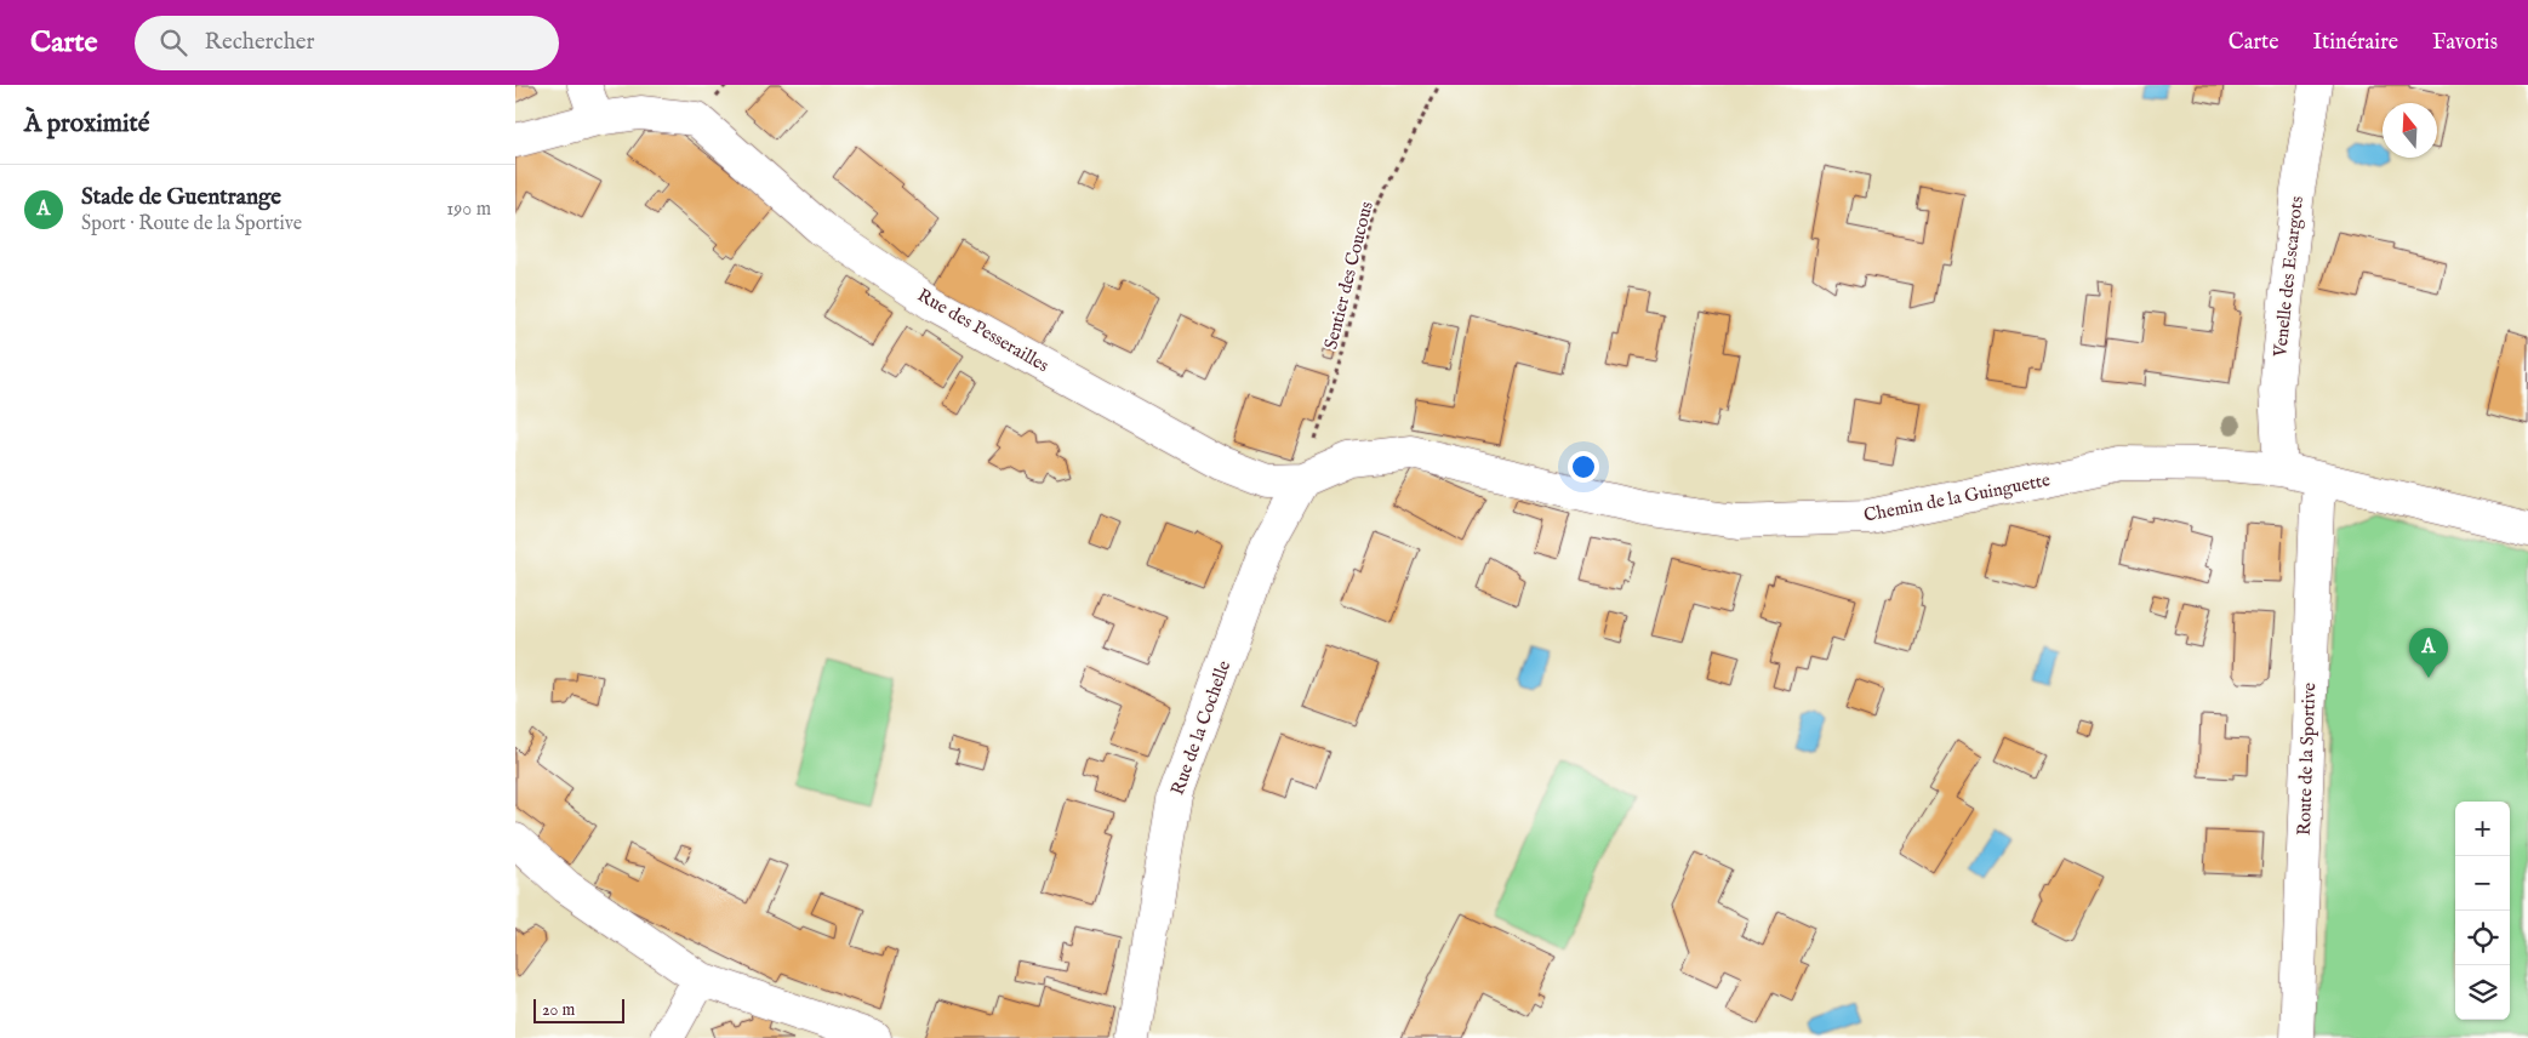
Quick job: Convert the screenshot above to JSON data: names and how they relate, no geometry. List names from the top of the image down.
{
  "streets": {
    "street": [
      "Venelle des Escargots",
      "Rue des Pesserailles",
      "Chemin de la Guinguette",
      "Rue de la Cochelle",
      "Route de la Sportive"
    ],
    "path": ["Sentier des Coucous"]
  },
  "crossings": [
    ["Sentier des Coucous", "Rue des Pesserailles"],
    ["Sentier des Coucous", "Chemin de la Guinguette"],
    ["Sentier des Coucous", "Rue de la Cochelle"],
    ["Venelle des Escargots", "Chemin de la Guinguette"],
    ["Rue des Pesserailles", "Chemin de la Guinguette"],
    ["Rue des Pesserailles", "Rue de la Cochelle"],
    ["Chemin de la Guinguette", "Rue de la Cochelle"],
    ["Chemin de la Guinguette", "Route de la Sportive"]
  ],
  "scale_bar": "20 m",
  "north": "top",
  "page": {
    "header": "Carte",
    "search": "Rechercher",
    "nav": ["Carte", "Itinéraire", "Favoris"],
    "heading": "À proximité",
    "list": [
      {
        "mark": "A",
        "name": "Stade de Guentrange",
        "note": "Sport · Route de la Sportive",
        "value": "190 m"
      }
    ],
    "pins": "A",
    "map_buttons": ["+", "−"],
    "scale": "20 m"
  }
}
